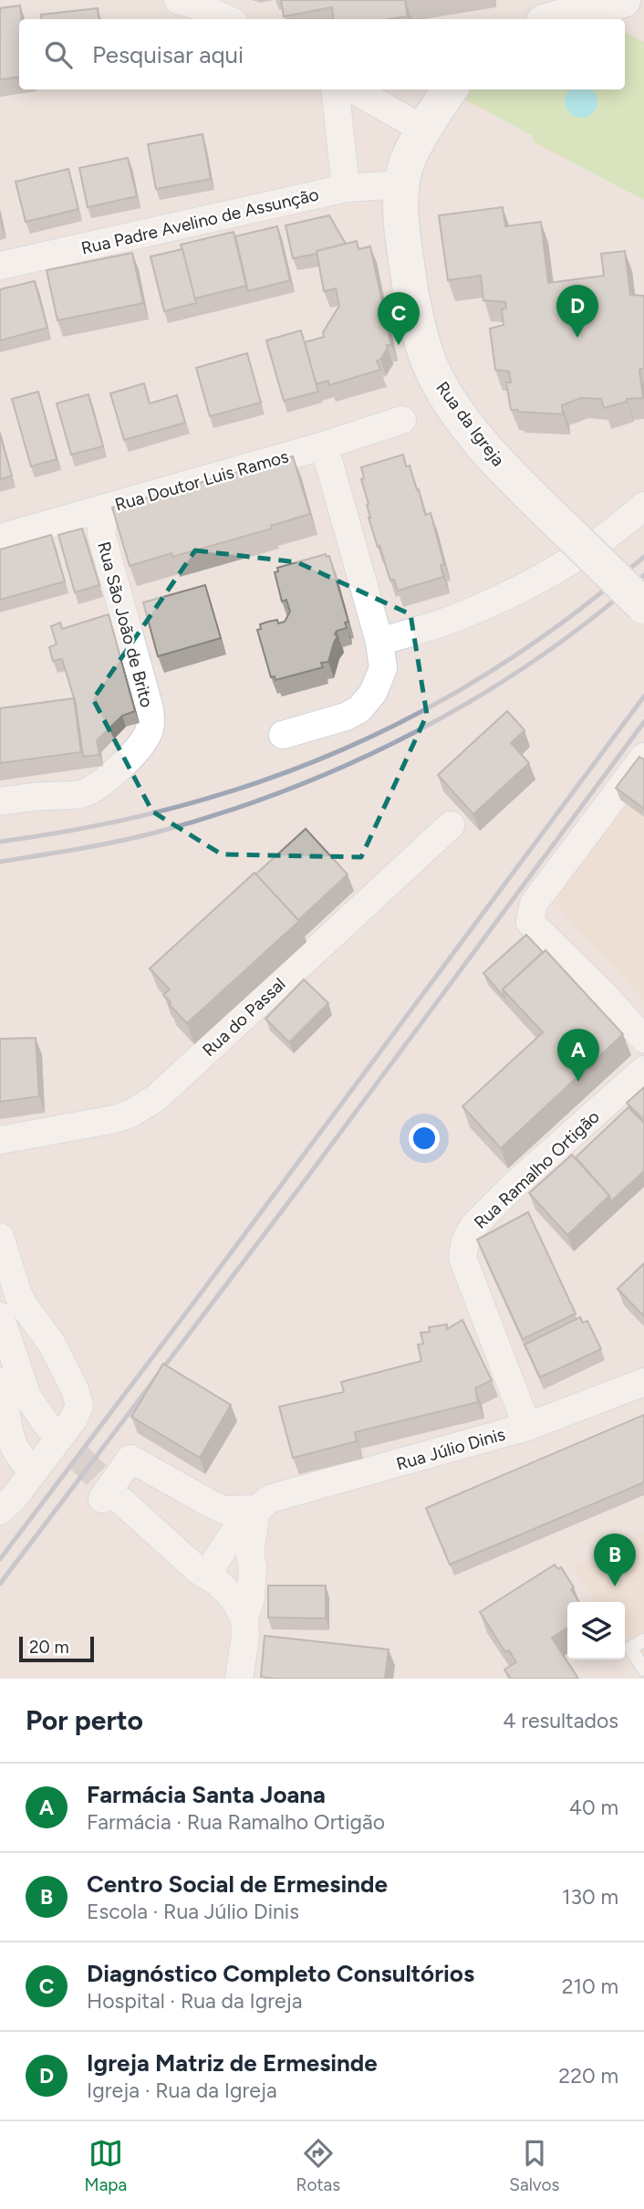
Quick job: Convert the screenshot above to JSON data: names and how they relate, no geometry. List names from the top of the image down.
{
  "streets": {
    "main road": ["Rua da Igreja"],
    "street": [
      "Rua Padre Avelino de Assunção",
      "Rua Doutor Luis Ramos",
      "Rua São João de Brito",
      "Rua do Passal",
      "Rua Ramalho Ortigão",
      "Rua Júlio Dinis"
    ]
  },
  "crossings": [
    ["Rua Padre Avelino de Assunção", "Rua da Igreja"],
    ["Rua Doutor Luis Ramos", "Rua São João de Brito"],
    ["Rua Ramalho Ortigão", "Rua Júlio Dinis"]
  ],
  "scale_bar": "20 m",
  "page": {
    "search": "Pesquisar aqui",
    "pins": [
      "D",
      "C",
      "A",
      "B"
    ],
    "scale": "20 m",
    "heading": ["Por perto", "4 resultados"],
    "list": [
      {
        "mark": "A",
        "name": "Farmácia Santa Joana",
        "note": "Farmácia · Rua Ramalho Ortigão",
        "value": "40 m"
      },
      {
        "mark": "B",
        "name": "Centro Social de Ermesinde",
        "note": "Escola · Rua Júlio Dinis",
        "value": "130 m"
      },
      {
        "mark": "C",
        "name": "Diagnóstico Completo Consultórios",
        "note": "Hospital · Rua da Igreja",
        "value": "210 m"
      },
      {
        "mark": "D",
        "name": "Igreja Matriz de Ermesinde",
        "note": "Igreja · Rua da Igreja",
        "value": "220 m"
      }
    ],
    "nav": ["Mapa", "Rotas", "Salvos"]
  }
}
